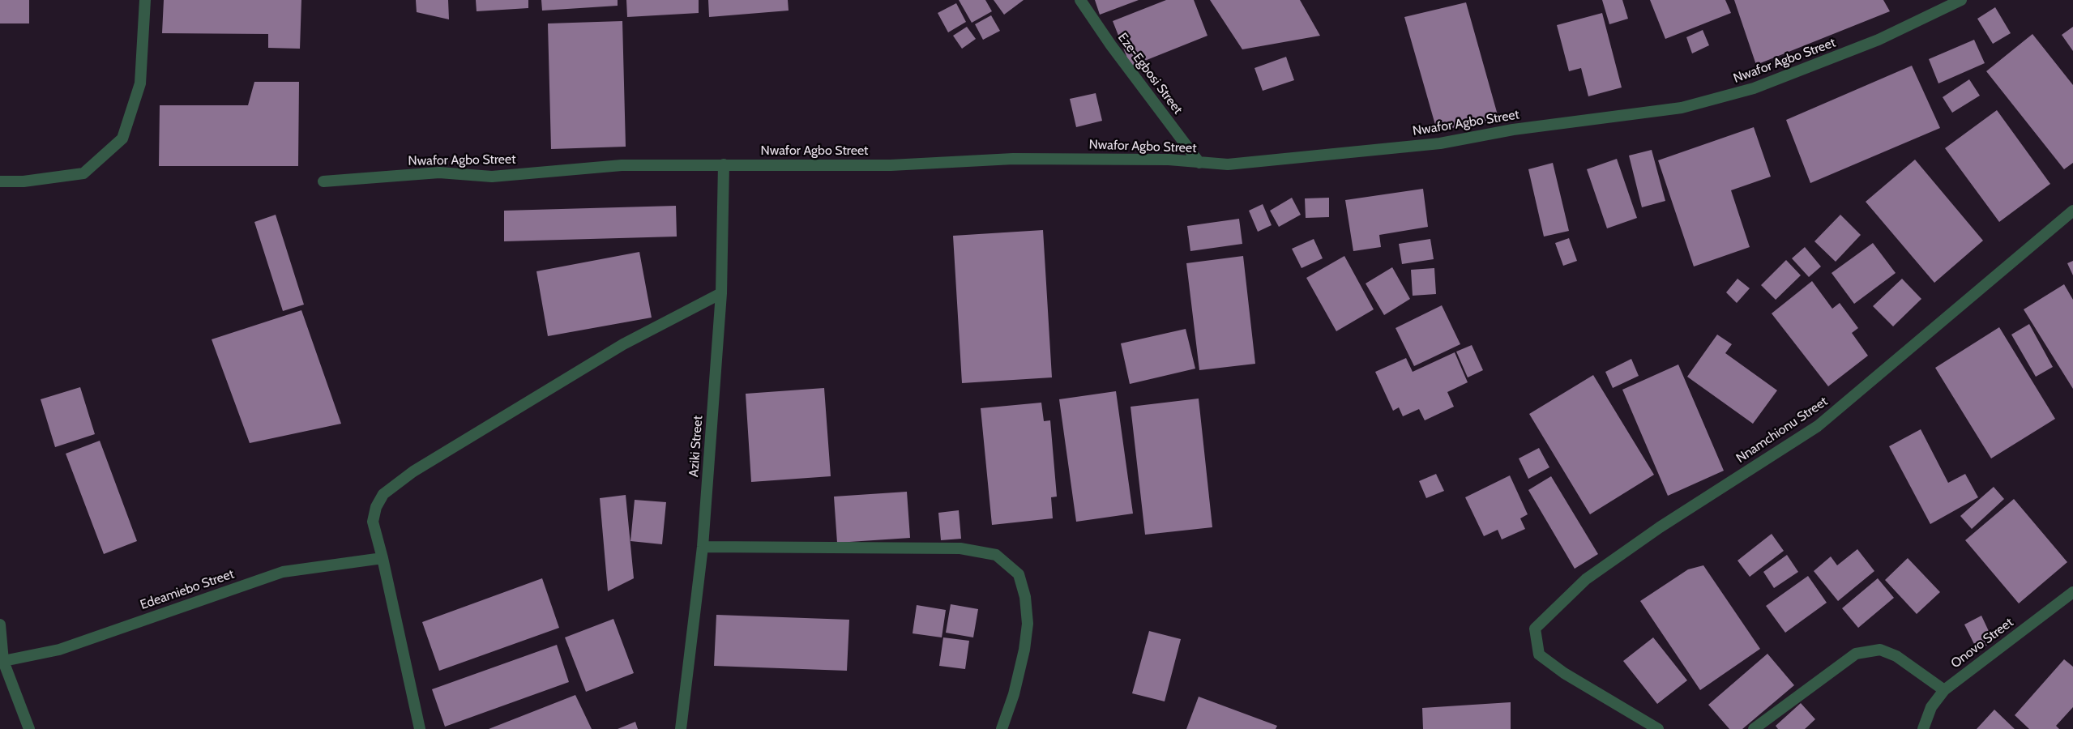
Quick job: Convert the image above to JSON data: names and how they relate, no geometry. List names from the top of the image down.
{
  "streets": {
    "street": [
      "Nwafor Agbo Street",
      "Eze-Egbosi Street",
      "Nnamchionu Street",
      "Aziki Street",
      "Edeamiebo Street",
      "Onovo Street"
    ]
  },
  "crossings": [
    ["Nwafor Agbo Street", "Eze-Egbosi Street"],
    ["Nwafor Agbo Street", "Aziki Street"]
  ]
}
